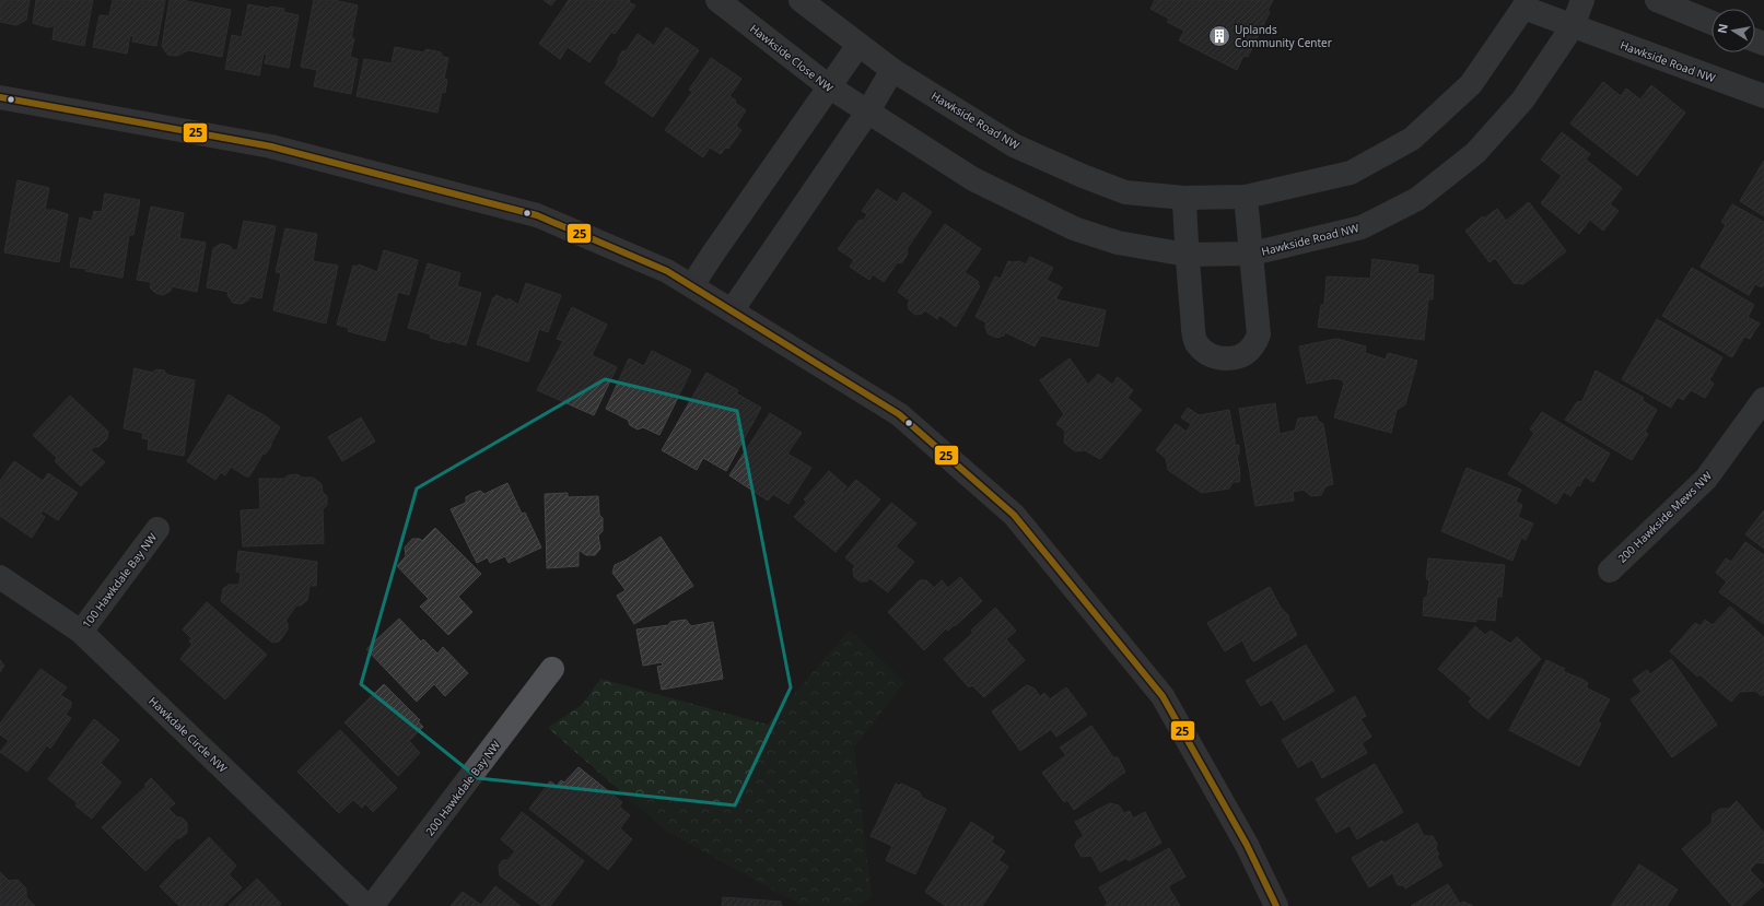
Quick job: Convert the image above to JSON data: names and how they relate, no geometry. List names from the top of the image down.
{
  "streets": {
    "street": [
      "Hawkside Close NW",
      "Hawkside Road NW",
      "200 Hawkside Mews NW",
      "100 Hawkdale Bay NW",
      "Hawkdale Circle NW",
      "200 Hawkdale Bay NW"
    ]
  },
  "crossings": [
    ["Hawkside Close NW", "Hawkside Road NW"],
    ["100 Hawkdale Bay NW", "Hawkdale Circle NW"]
  ],
  "places": {
    "building": ["Uplands Community Center"]
  },
  "lines": ["transit line 25"],
  "north": "left"
}
